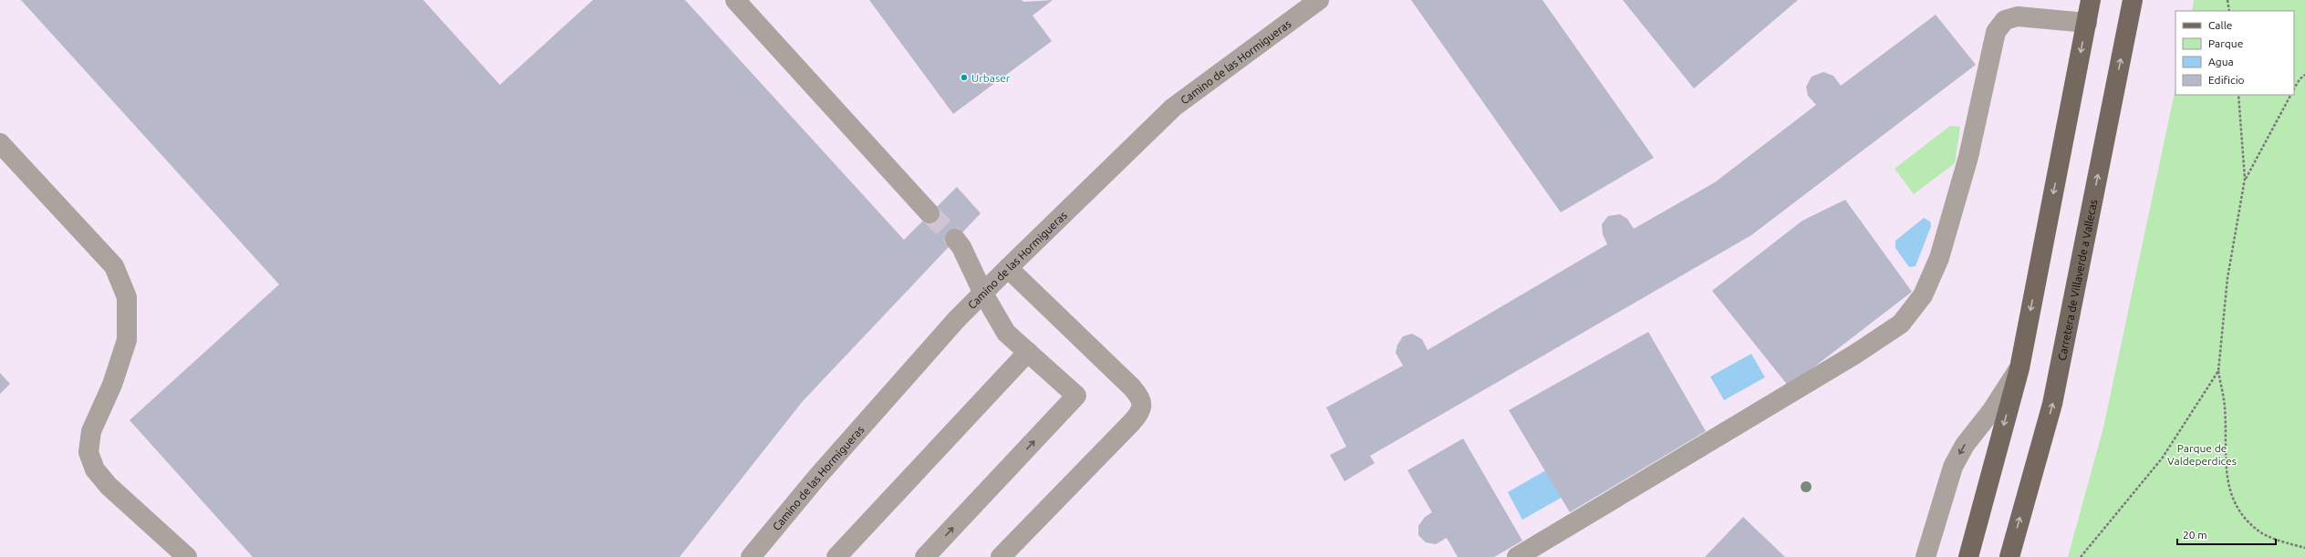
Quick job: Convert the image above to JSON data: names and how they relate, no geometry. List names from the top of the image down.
{
  "streets": {
    "main road": ["Carretera de Villaverde a Vallecas"],
    "street": ["Camino de las Hormigueras"]
  },
  "parks": ["Parque de Valdeperdices"],
  "places": ["Urbaser"],
  "legend": [
    "Calle",
    "Parque",
    "Agua",
    "Edificio"
  ],
  "scale_bar": "20 m"
}
